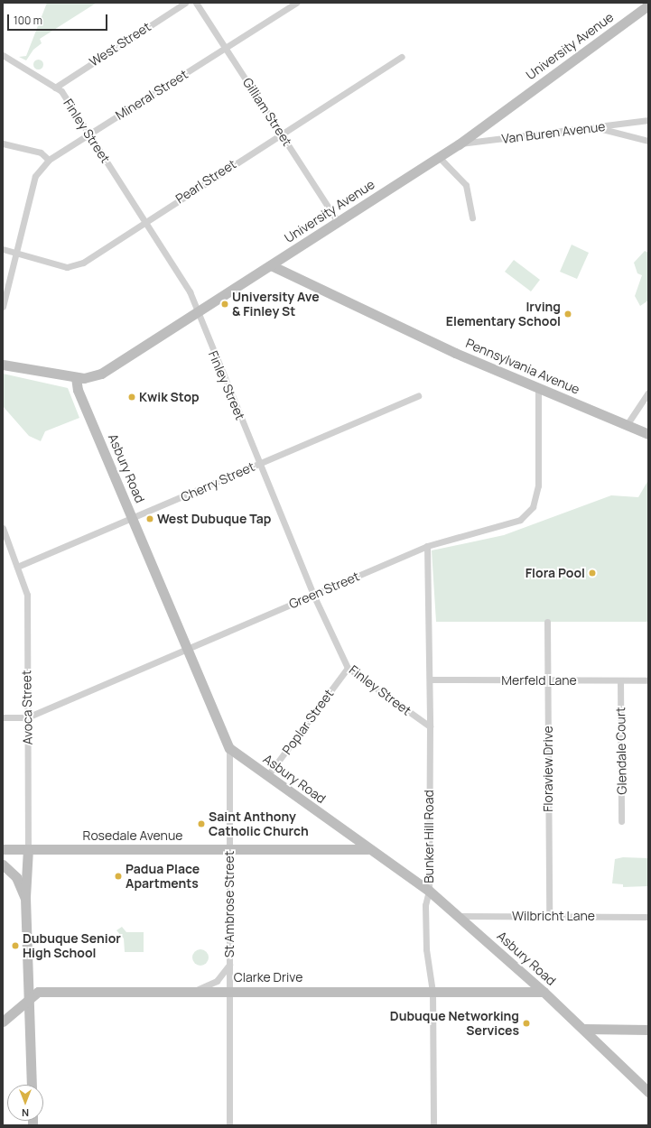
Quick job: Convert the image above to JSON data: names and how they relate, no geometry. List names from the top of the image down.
{
  "streets": {
    "main road": [
      "University Avenue",
      "Pennsylvania Avenue",
      "Asbury Road",
      "Rosedale Avenue",
      "Clarke Drive"
    ],
    "street": [
      "West Street",
      "Mineral Street",
      "Gilliam Street",
      "Finley Street",
      "Van Buren Avenue",
      "Pearl Street",
      "Cherry Street",
      "Green Street",
      "Merfeld Lane",
      "Avoca Street",
      "Poplar Street",
      "Glendale Court",
      "Floraview Drive",
      "Bunker Hill Road",
      "St Ambrose Street",
      "Wilbricht Lane"
    ]
  },
  "crossings": [
    ["West Street", "Finley Street"],
    ["University Avenue", "Gilliam Street"],
    ["University Avenue", "Finley Street"],
    ["University Avenue", "Van Buren Avenue"],
    ["University Avenue", "Pennsylvania Avenue"],
    ["University Avenue", "Asbury Road"],
    ["Mineral Street", "Gilliam Street"],
    ["Mineral Street", "Finley Street"],
    ["Gilliam Street", "Pearl Street"],
    ["Finley Street", "Pearl Street"],
    ["Finley Street", "Cherry Street"],
    ["Finley Street", "Green Street"],
    ["Finley Street", "Poplar Street"],
    ["Finley Street", "Bunker Hill Road"],
    ["Pennsylvania Avenue", "Green Street"],
    ["Asbury Road", "Cherry Street"],
    ["Asbury Road", "Green Street"],
    ["Asbury Road", "Poplar Street"],
    ["Asbury Road", "Rosedale Avenue"],
    ["Asbury Road", "Bunker Hill Road"],
    ["Asbury Road", "St Ambrose Street"],
    ["Asbury Road", "Wilbricht Lane"],
    ["Asbury Road", "Clarke Drive"],
    ["Cherry Street", "Avoca Street"],
    ["Green Street", "Avoca Street"],
    ["Green Street", "Bunker Hill Road"],
    ["Merfeld Lane", "Glendale Court"],
    ["Merfeld Lane", "Floraview Drive"],
    ["Merfeld Lane", "Bunker Hill Road"],
    ["Avoca Street", "Rosedale Avenue"],
    ["Floraview Drive", "Wilbricht Lane"],
    ["Rosedale Avenue", "St Ambrose Street"],
    ["Bunker Hill Road", "Clarke Drive"],
    ["St Ambrose Street", "Clarke Drive"]
  ],
  "places": [
    "University Ave & Finley St",
    "Irving Elementary School",
    "Kwik Stop",
    "West Dubuque Tap",
    "Flora Pool",
    "Saint Anthony Catholic Church",
    "Padua Place Apartments",
    "Dubuque Senior High School",
    "Dubuque Networking Services"
  ],
  "scale_bar": "100 m",
  "north": "bottom"
}
